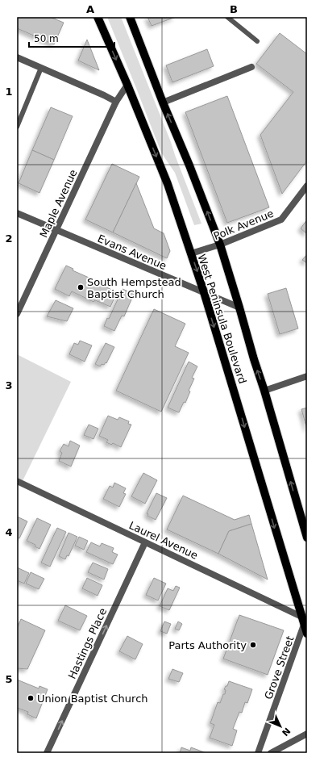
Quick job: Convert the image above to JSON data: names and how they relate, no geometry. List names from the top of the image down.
{
  "streets": {
    "main road": ["West Peninsula Boulevard"],
    "street": [
      "Maple Avenue",
      "Polk Avenue",
      "Evans Avenue",
      "Laurel Avenue",
      "Hastings Place",
      "Grove Street"
    ]
  },
  "crossings": [
    ["Maple Avenue", "Evans Avenue"],
    ["Maple Avenue", "West Peninsula Boulevard"],
    ["Polk Avenue", "West Peninsula Boulevard"],
    ["Evans Avenue", "West Peninsula Boulevard"],
    ["West Peninsula Boulevard", "Laurel Avenue"],
    ["West Peninsula Boulevard", "Grove Street"],
    ["Laurel Avenue", "Hastings Place"],
    ["Laurel Avenue", "Grove Street"]
  ],
  "one_way": ["Hastings Place"],
  "places": ["South Hempstead Baptist Church", "Parts Authority", "Union Baptist Church"],
  "scale_bar": "50 m",
  "north": "bottom right",
  "grid": {
    "columns": ["A", "B"],
    "rows": [
      "1",
      "2",
      "3",
      "4",
      "5"
    ]
  }
}
